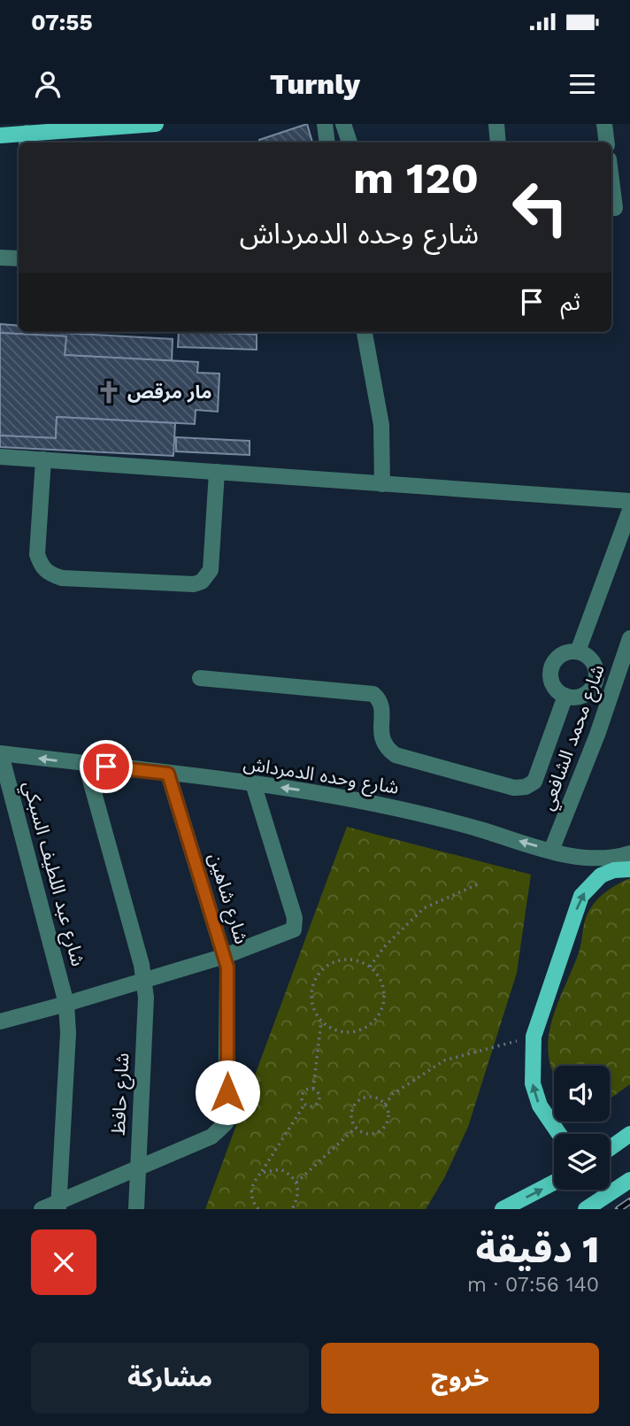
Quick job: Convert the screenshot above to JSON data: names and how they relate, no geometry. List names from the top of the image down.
{
  "streets": {
    "street": [
      "شارع محمد الشافعي",
      "شارع وحده الدمرداش",
      "شارع عبد اللطيف السبكي",
      "شارع شاهين",
      "شارع حافظ"
    ]
  },
  "crossings": [
    ["شارع محمد الشافعي", "شارع وحده الدمرداش"],
    ["شارع وحده الدمرداش", "شارع عبد اللطيف السبكي"],
    ["شارع وحده الدمرداش", "شارع شاهين"],
    ["شارع وحده الدمرداش", "شارع حافظ"],
    ["شارع شاهين", "شارع حافظ"]
  ],
  "one_way": ["شارع وحده الدمرداش"],
  "places": {
    "church": ["مار مرقص"]
  },
  "page": {
    "status": "07:55",
    "header": "Turnly",
    "turn": ["120 m", "شارع وحده الدمرداش"],
    "then": "ثم",
    "heading": ["1 دقيقة", "140 m · 07:56"],
    "buttons": ["خروج", "مشاركة"]
  }
}
